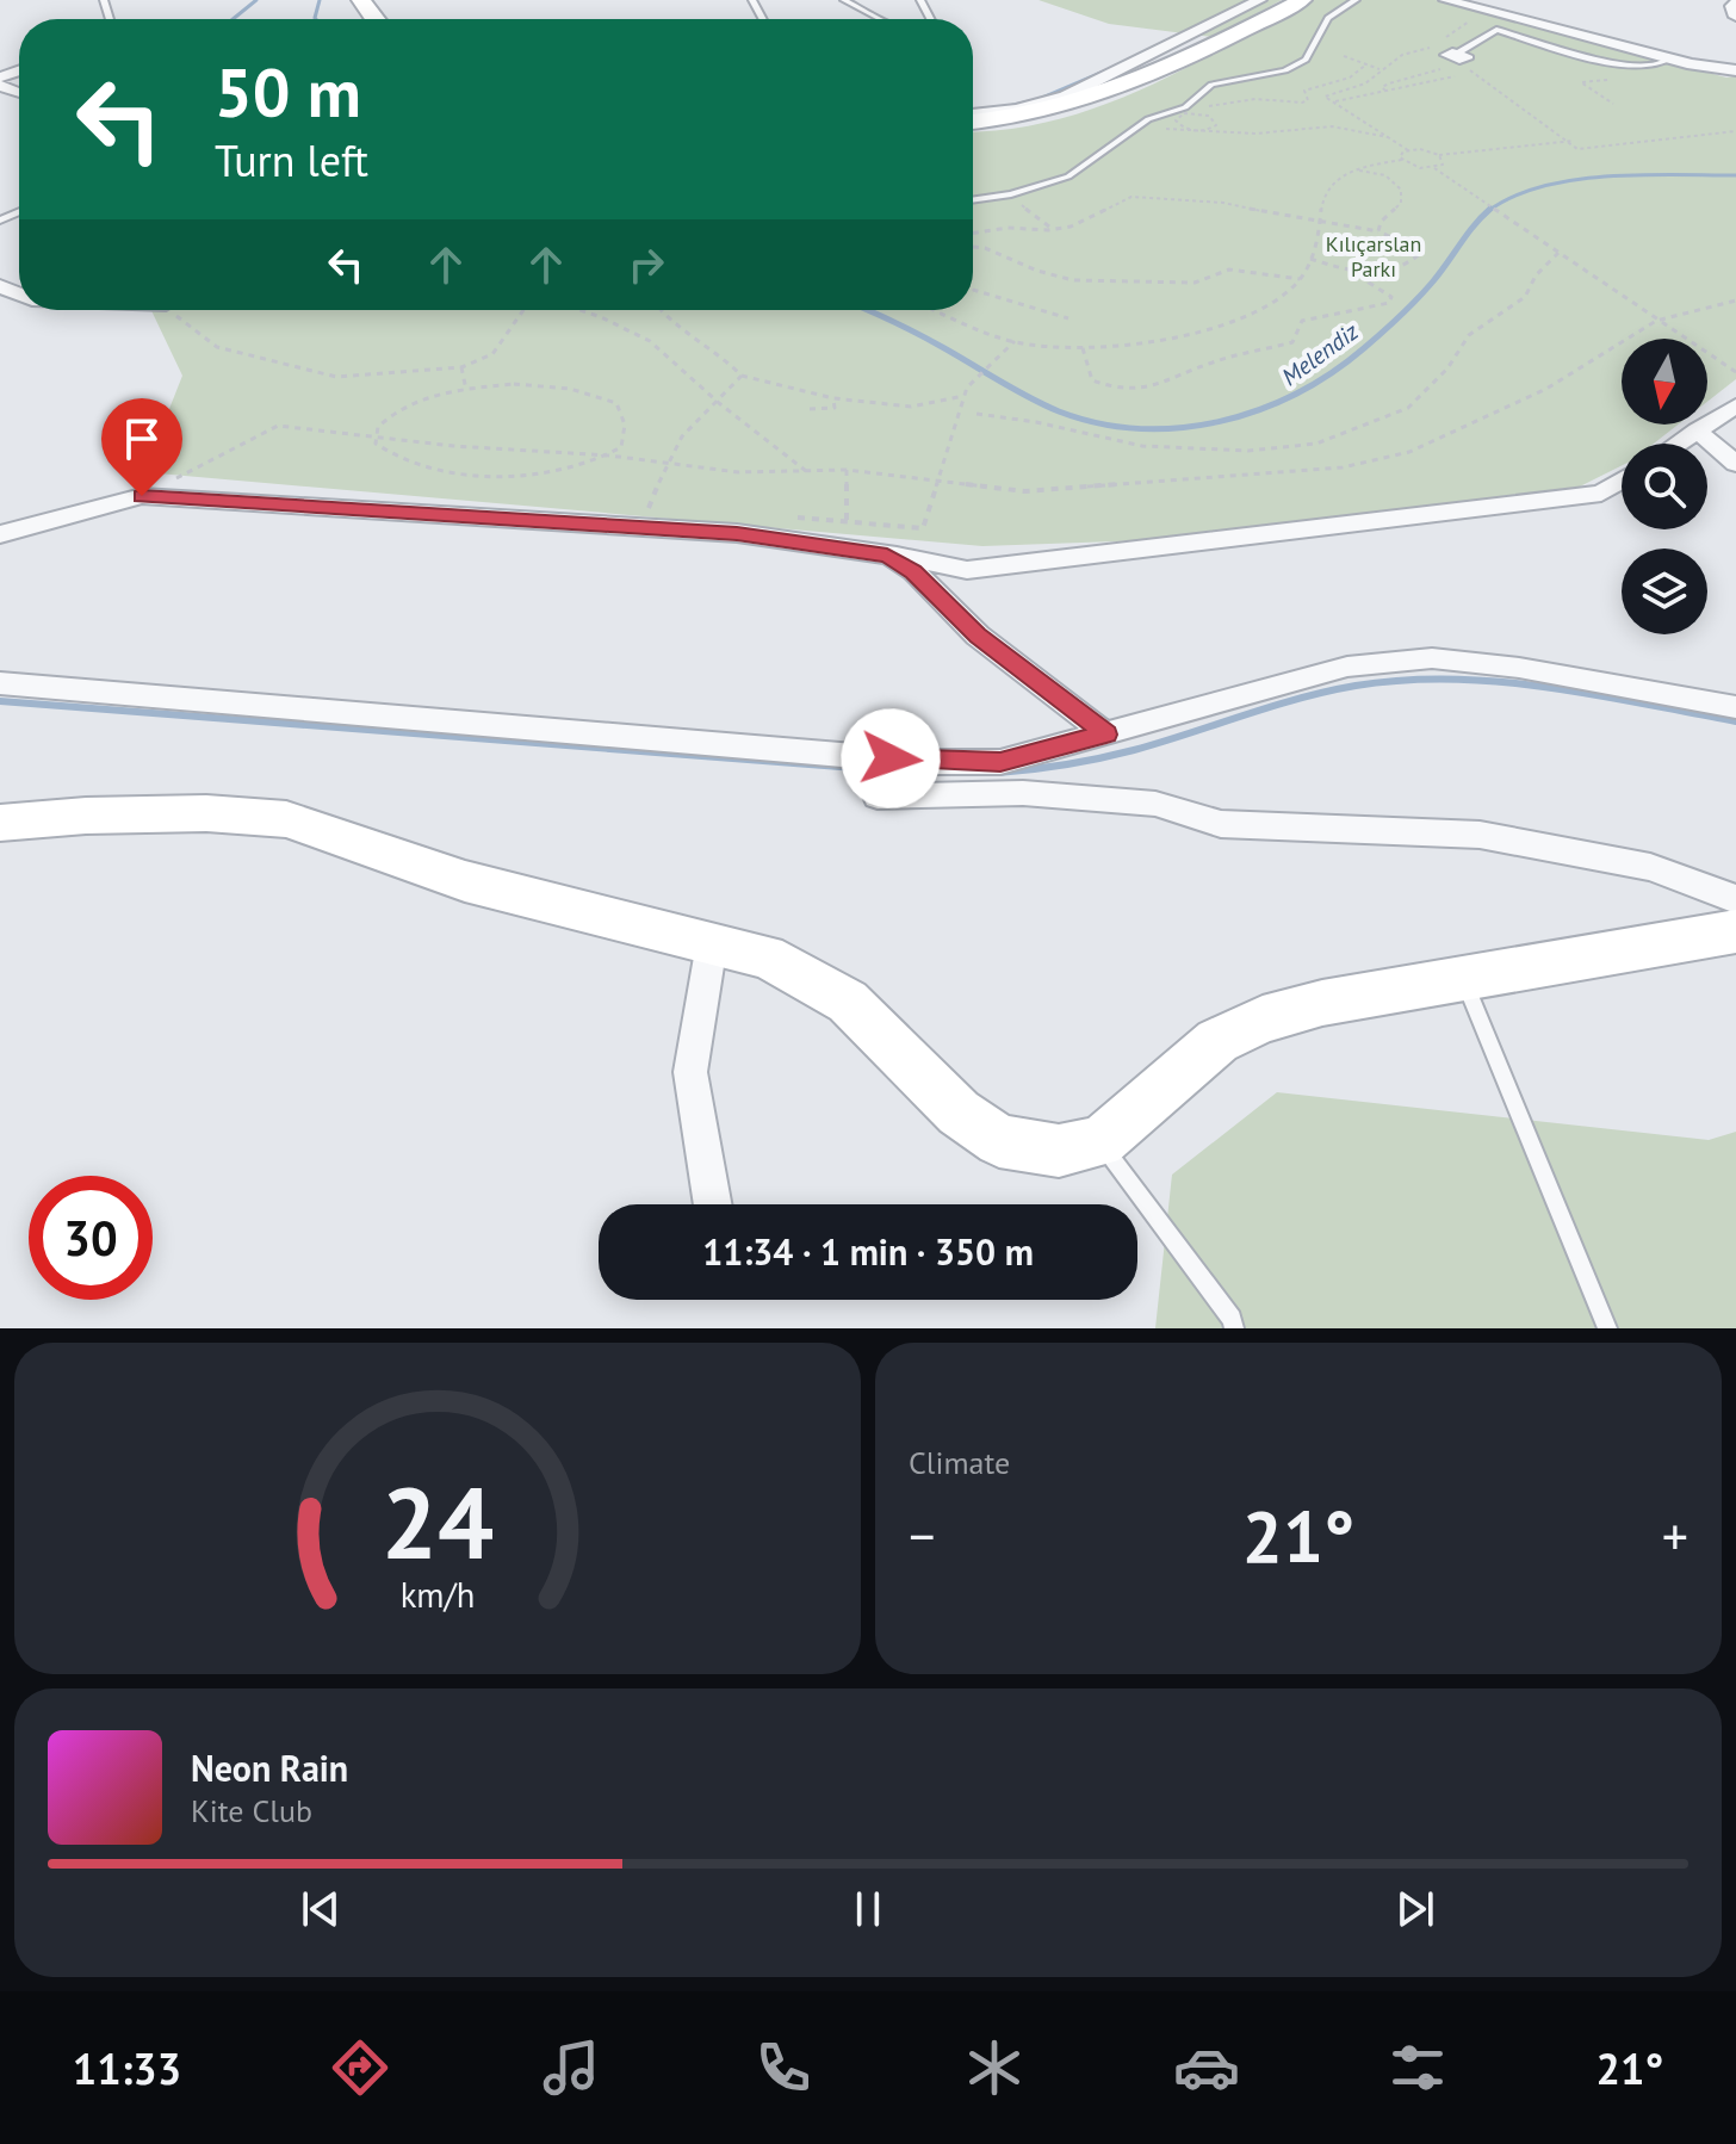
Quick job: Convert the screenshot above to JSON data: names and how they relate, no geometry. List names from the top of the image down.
{
  "water": ["Melendiz"],
  "parks": ["Kılıçarslan Parkı"],
  "north": "bottom",
  "page": {
    "turn": ["50 m", "Turn left"],
    "limit": "30",
    "trip": "11:34 · 1 min · 350 m",
    "tile": "Climate",
    "heat": ["−", "21°", "+"],
    "song": ["Neon Rain", "Kite Club"],
    "tabs": ["11:33", "21°"],
    "gauge": ["24", "km/h"]
  }
}
